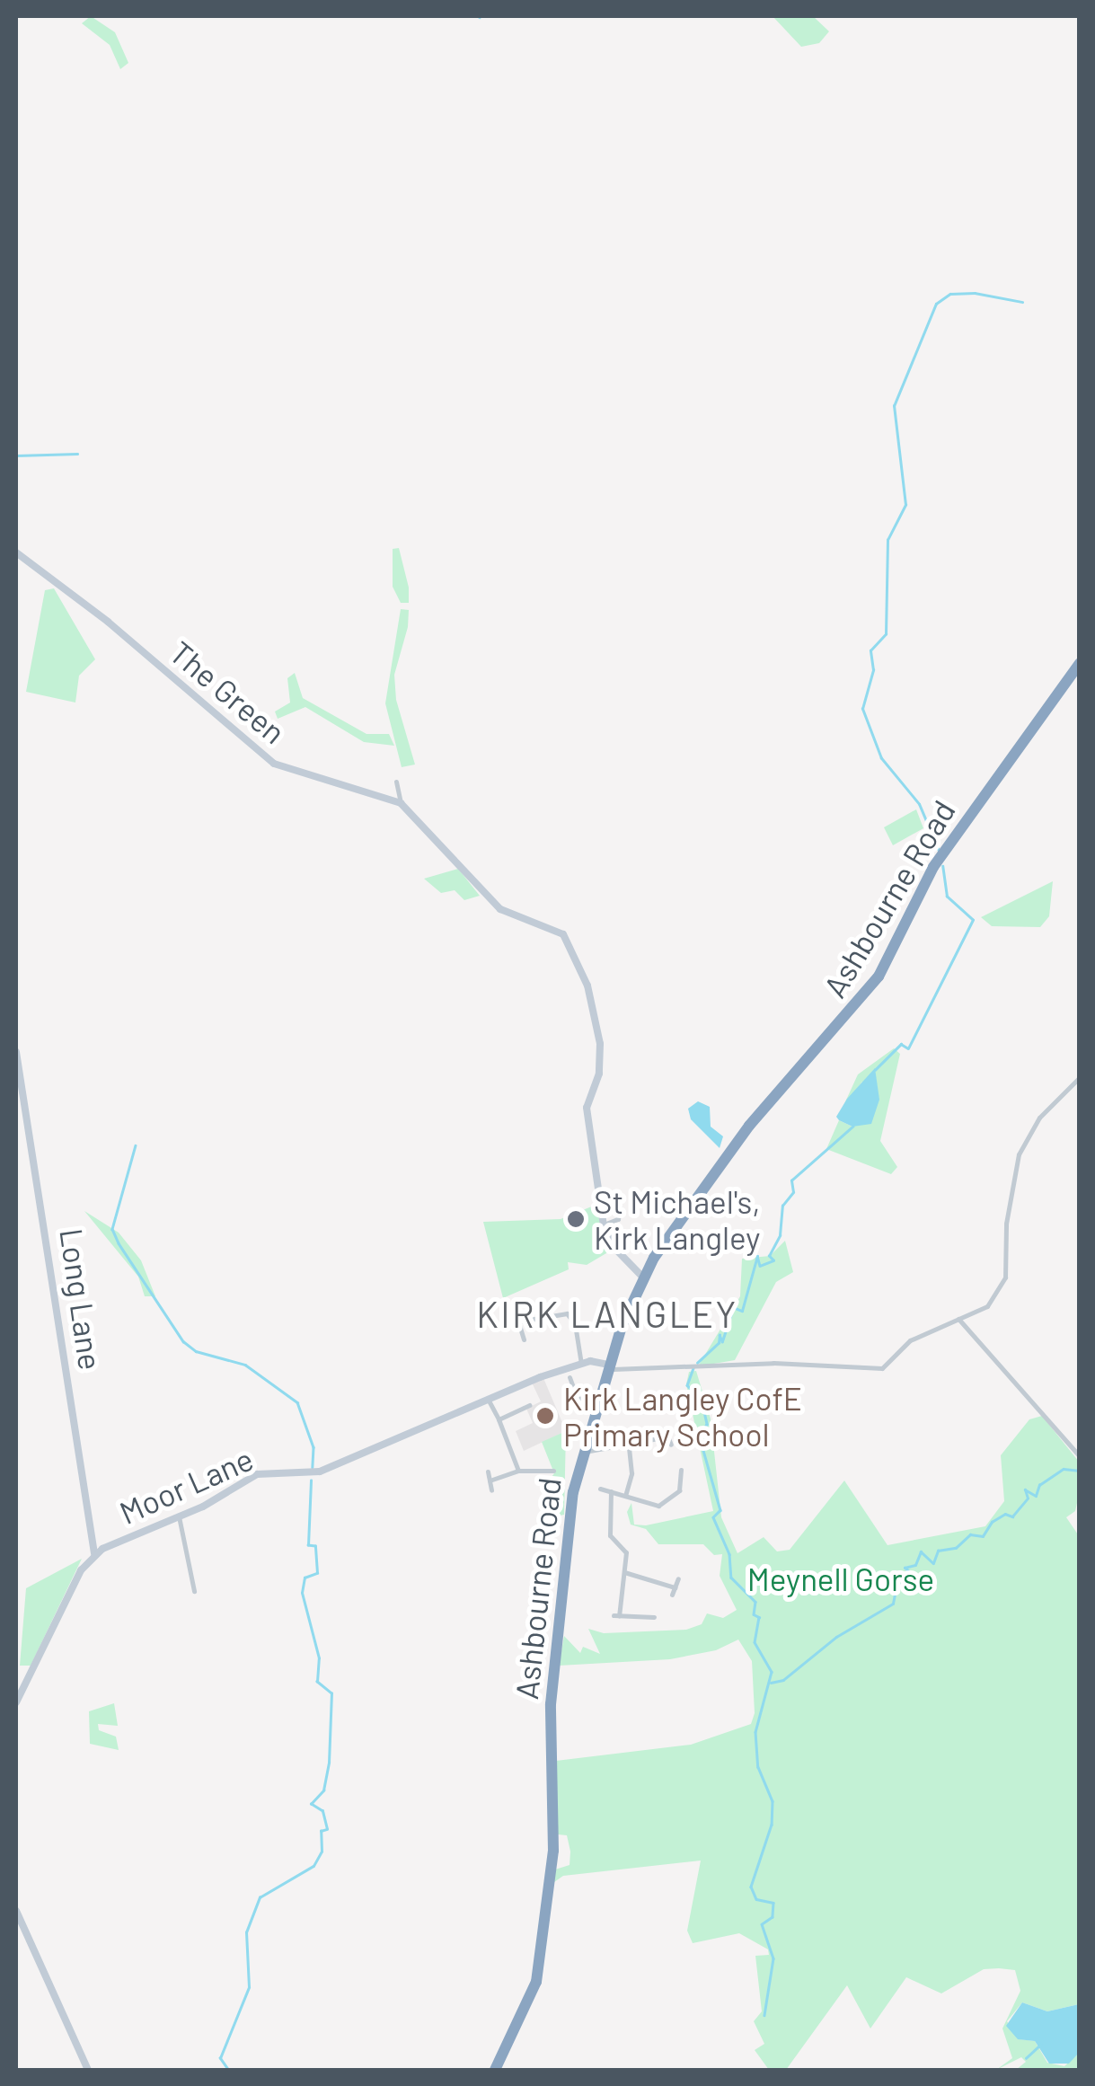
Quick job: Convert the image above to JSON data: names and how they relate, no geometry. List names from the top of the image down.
{
  "streets": {
    "highway": ["Ashbourne Road"],
    "street": ["The Green", "Long Lane", "Moor Lane"]
  },
  "crossings": [
    ["Ashbourne Road", "Moor Lane"],
    ["Long Lane", "Moor Lane"]
  ],
  "districts": ["KIRK LANGLEY"],
  "parks": ["Meynell Gorse"],
  "places": ["St Michael's, Kirk Langley", "Kirk Langley CofE Primary School"]
}
